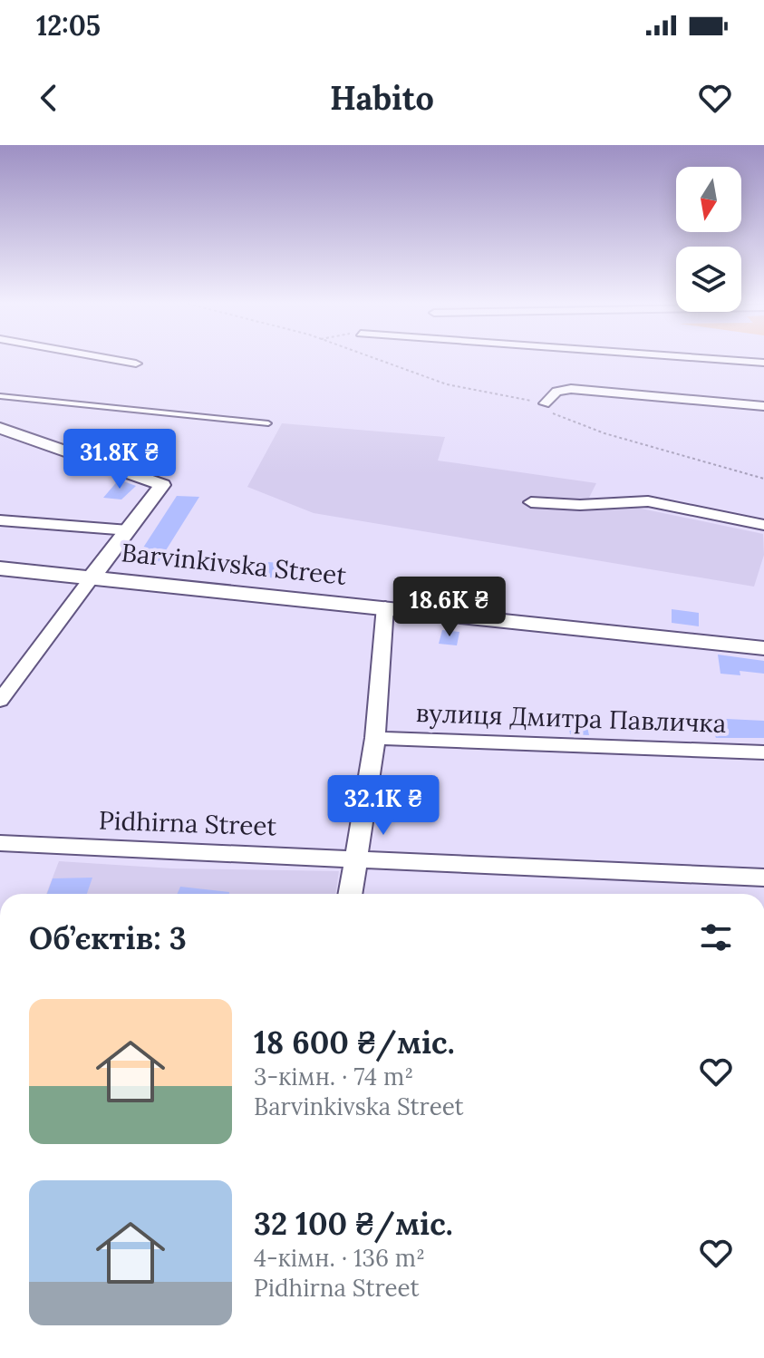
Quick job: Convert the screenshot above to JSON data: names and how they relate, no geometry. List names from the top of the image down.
{
  "streets": {
    "street": ["Barvinkivska Street", "вулиця Дмитра Павличка", "Pidhirna Street"]
  },
  "north": "bottom",
  "page": {
    "status": "12:05",
    "header": "Habito",
    "price": ["31.8K ₴", "18.6K ₴", "32.1K ₴"],
    "heading": "Об’єктів: 3",
    "list": [
      {
        "name": "18 600 ₴/міс.",
        "note": "3-кімн. · 74 m² · Barvinkivska Street"
      },
      {
        "name": "32 100 ₴/міс.",
        "note": "4-кімн. · 136 m² · Pidhirna Street"
      }
    ]
  }
}
